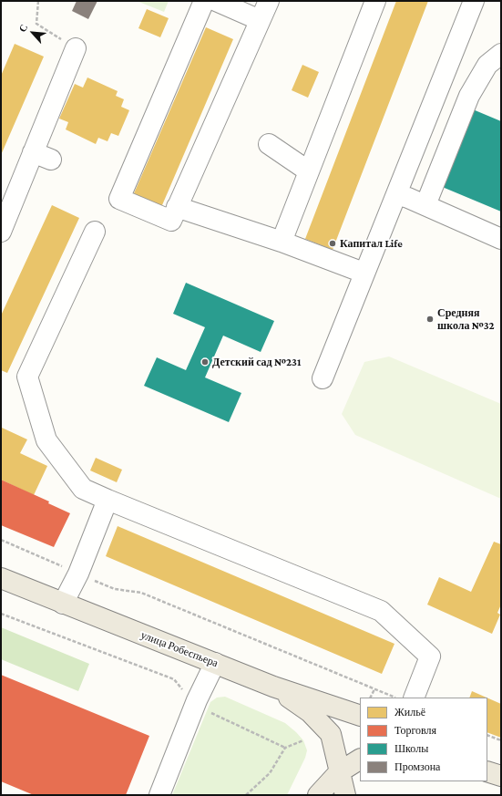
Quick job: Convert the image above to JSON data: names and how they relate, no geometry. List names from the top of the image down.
{
  "streets": {
    "main road": ["улица Робеспьера"]
  },
  "places": ["Капитал Life", "Средняя школа №32", "Детский сад №231"],
  "legend": [
    "Жильё",
    "Торговля",
    "Школы",
    "Промзона"
  ],
  "north": "top left"
}
